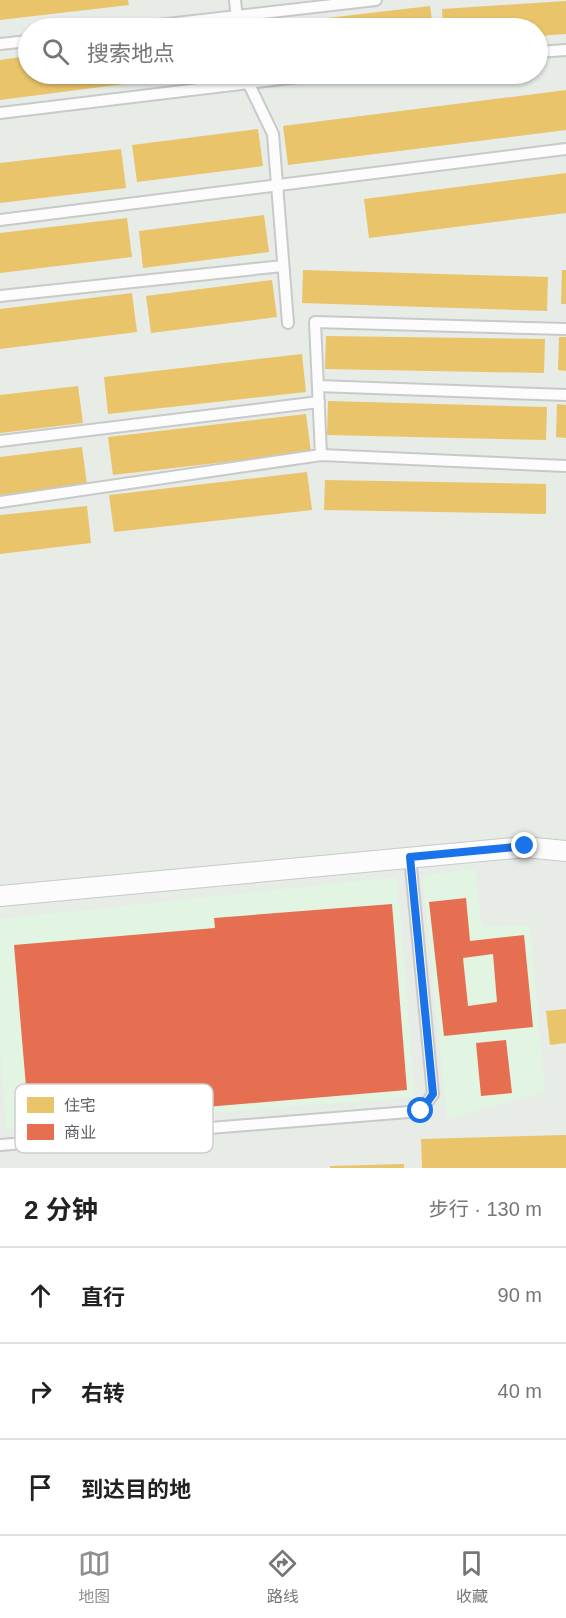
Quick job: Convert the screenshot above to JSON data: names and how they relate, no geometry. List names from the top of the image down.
{
  "legend": ["住宅", "商业"],
  "page": {
    "search": "搜索地点",
    "heading": ["2 分钟", "步行 · 130 m"],
    "list": [
      ["直行", "90 m"],
      ["右转", "40 m"],
      "到达目的地"
    ],
    "nav": ["地图", "路线", "收藏"]
  }
}
